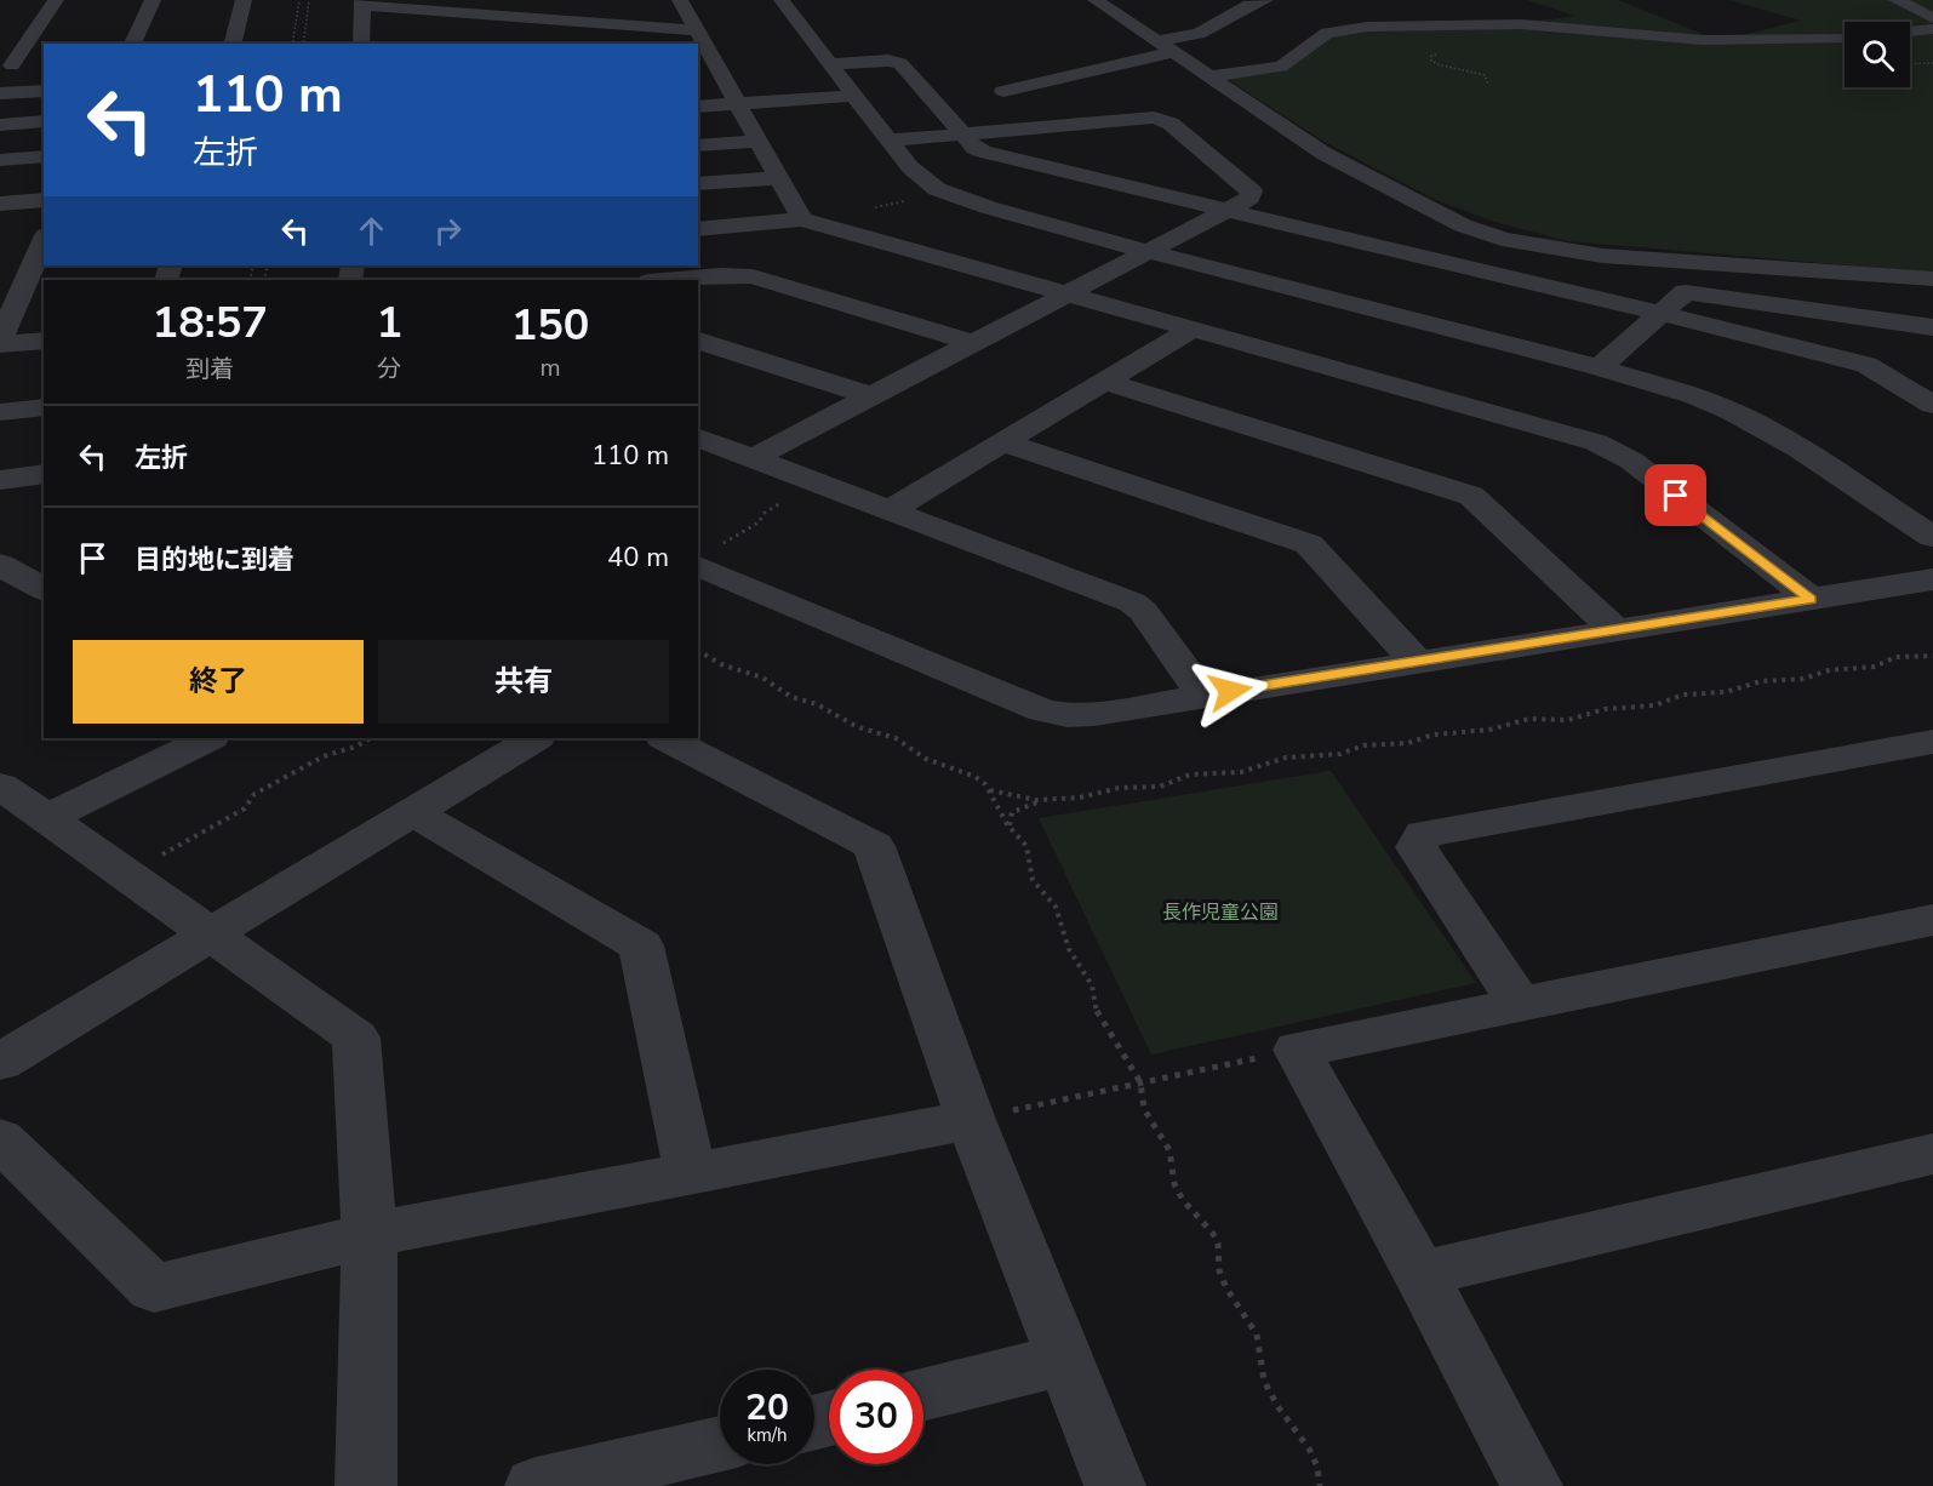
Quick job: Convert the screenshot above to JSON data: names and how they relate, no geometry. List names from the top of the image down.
{
  "parks": ["長作児童公園"],
  "page": {
    "turn": ["110 m", "左折"],
    "eta": [
      "18:57",
      "到着",
      "1",
      "分",
      "150",
      "m"
    ],
    "list": [
      {
        "name": "左折",
        "value": "110 m"
      },
      {
        "name": "目的地に到着",
        "value": "40 m"
      }
    ],
    "buttons": ["終了", "共有"],
    "speed": "20 km/h",
    "limit": "30"
  }
}
